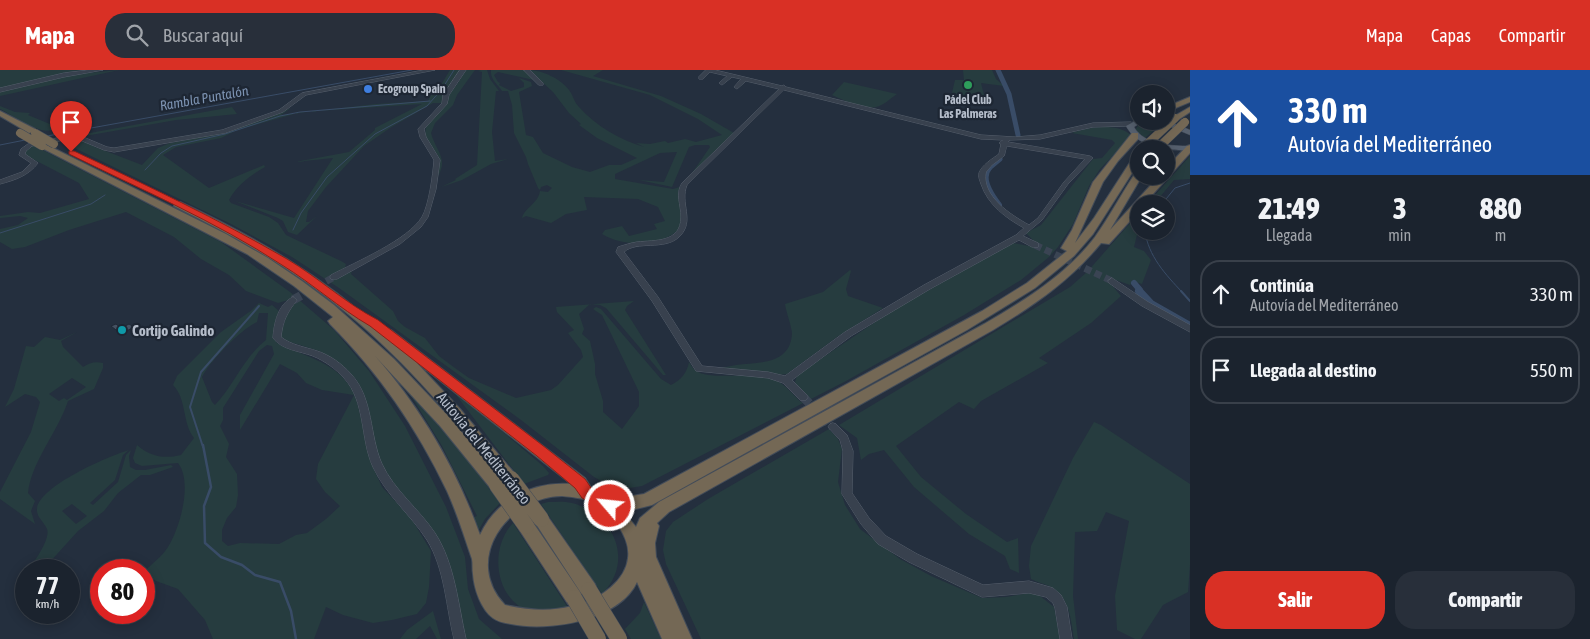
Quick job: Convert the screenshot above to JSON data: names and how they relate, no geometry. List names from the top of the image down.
{
  "streets": {
    "highway": ["Autovía del Mediterráneo"]
  },
  "water": ["Rambla Puntalón"],
  "places": ["Pádel Club Las Palmeras", "Ecogroup Spain", "Cortijo Galindo"],
  "page": {
    "header": "Mapa",
    "search": "Buscar aquí",
    "nav": ["Mapa", "Capas", "Compartir"],
    "turn": ["330 m", "Autovía del Mediterráneo"],
    "eta": [
      "21:49",
      "Llegada",
      "3",
      "min",
      "880",
      "m"
    ],
    "list": [
      {
        "name": "Continúa",
        "note": "Autovía del Mediterráneo",
        "value": "330 m"
      },
      {
        "name": "Llegada al destino",
        "value": "550 m"
      }
    ],
    "speed": "77 km/h",
    "limit": "80",
    "buttons": ["Salir", "Compartir"]
  }
}
